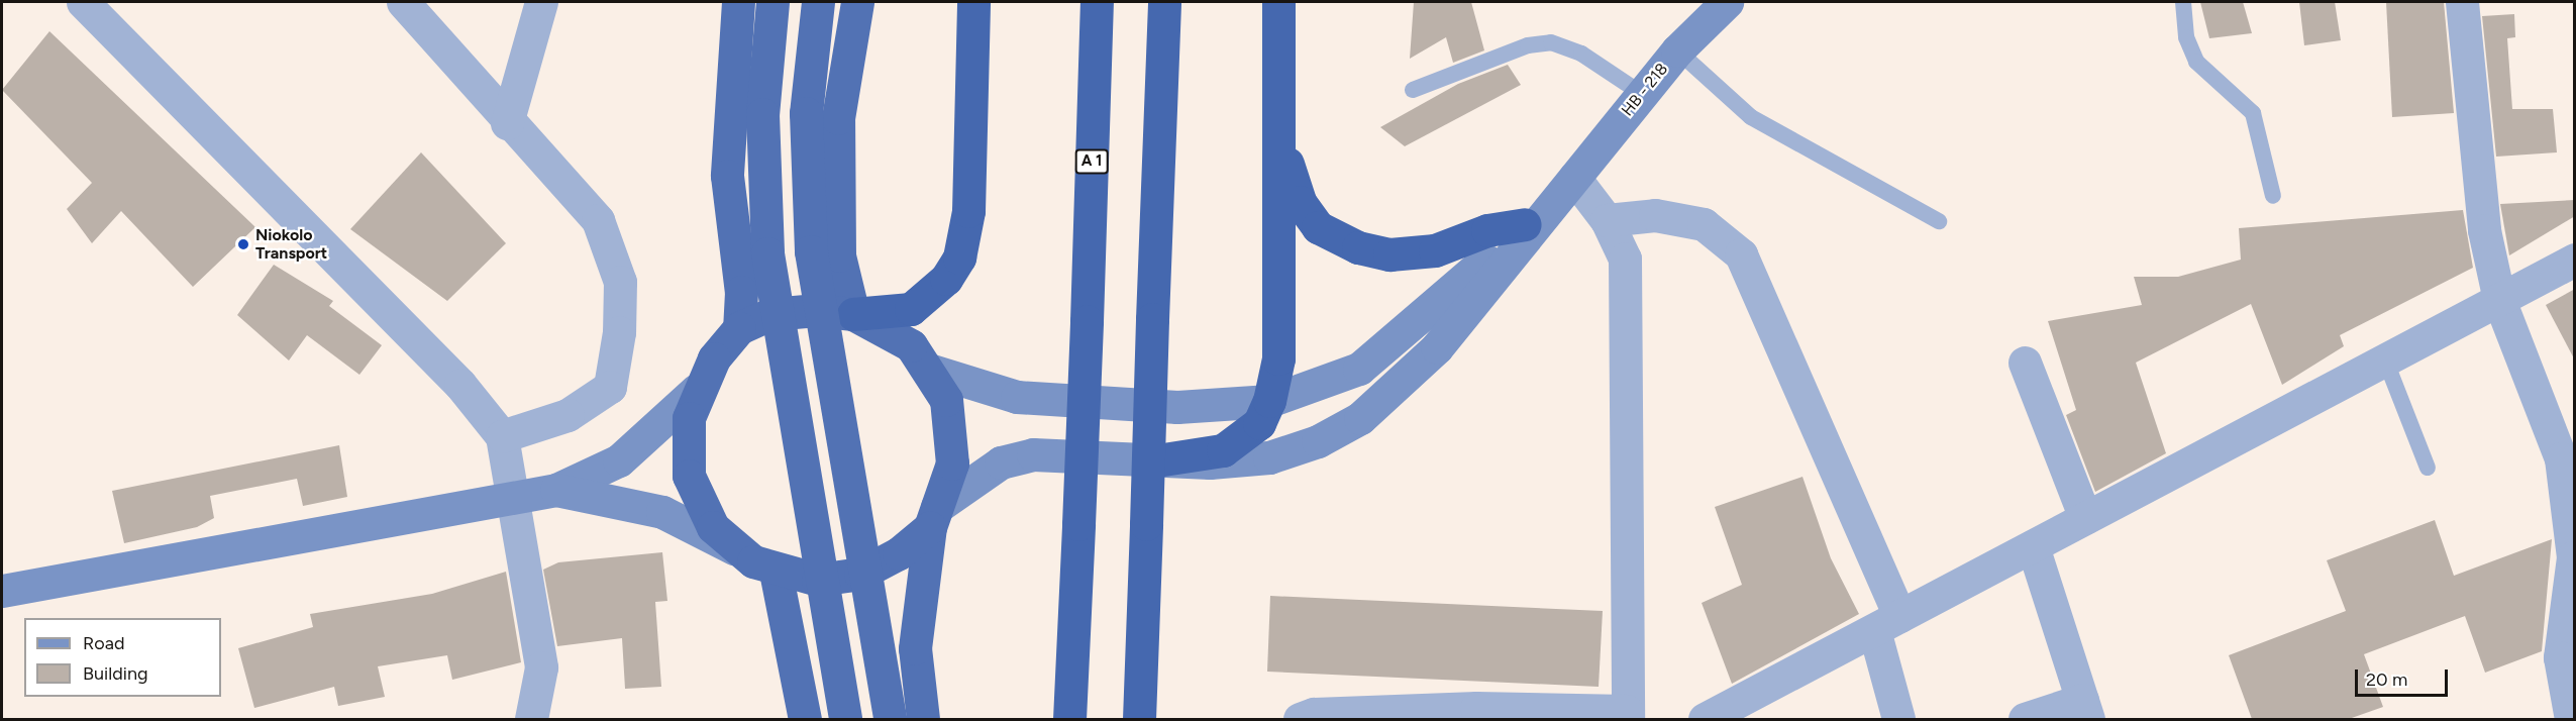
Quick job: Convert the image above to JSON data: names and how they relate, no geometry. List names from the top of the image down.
{
  "streets": {
    "highway": ["A 1"],
    "main road": ["HB - 218"]
  },
  "places": ["Niokolo Transport"],
  "legend": ["Road", "Building"],
  "scale_bar": "20 m"
}
